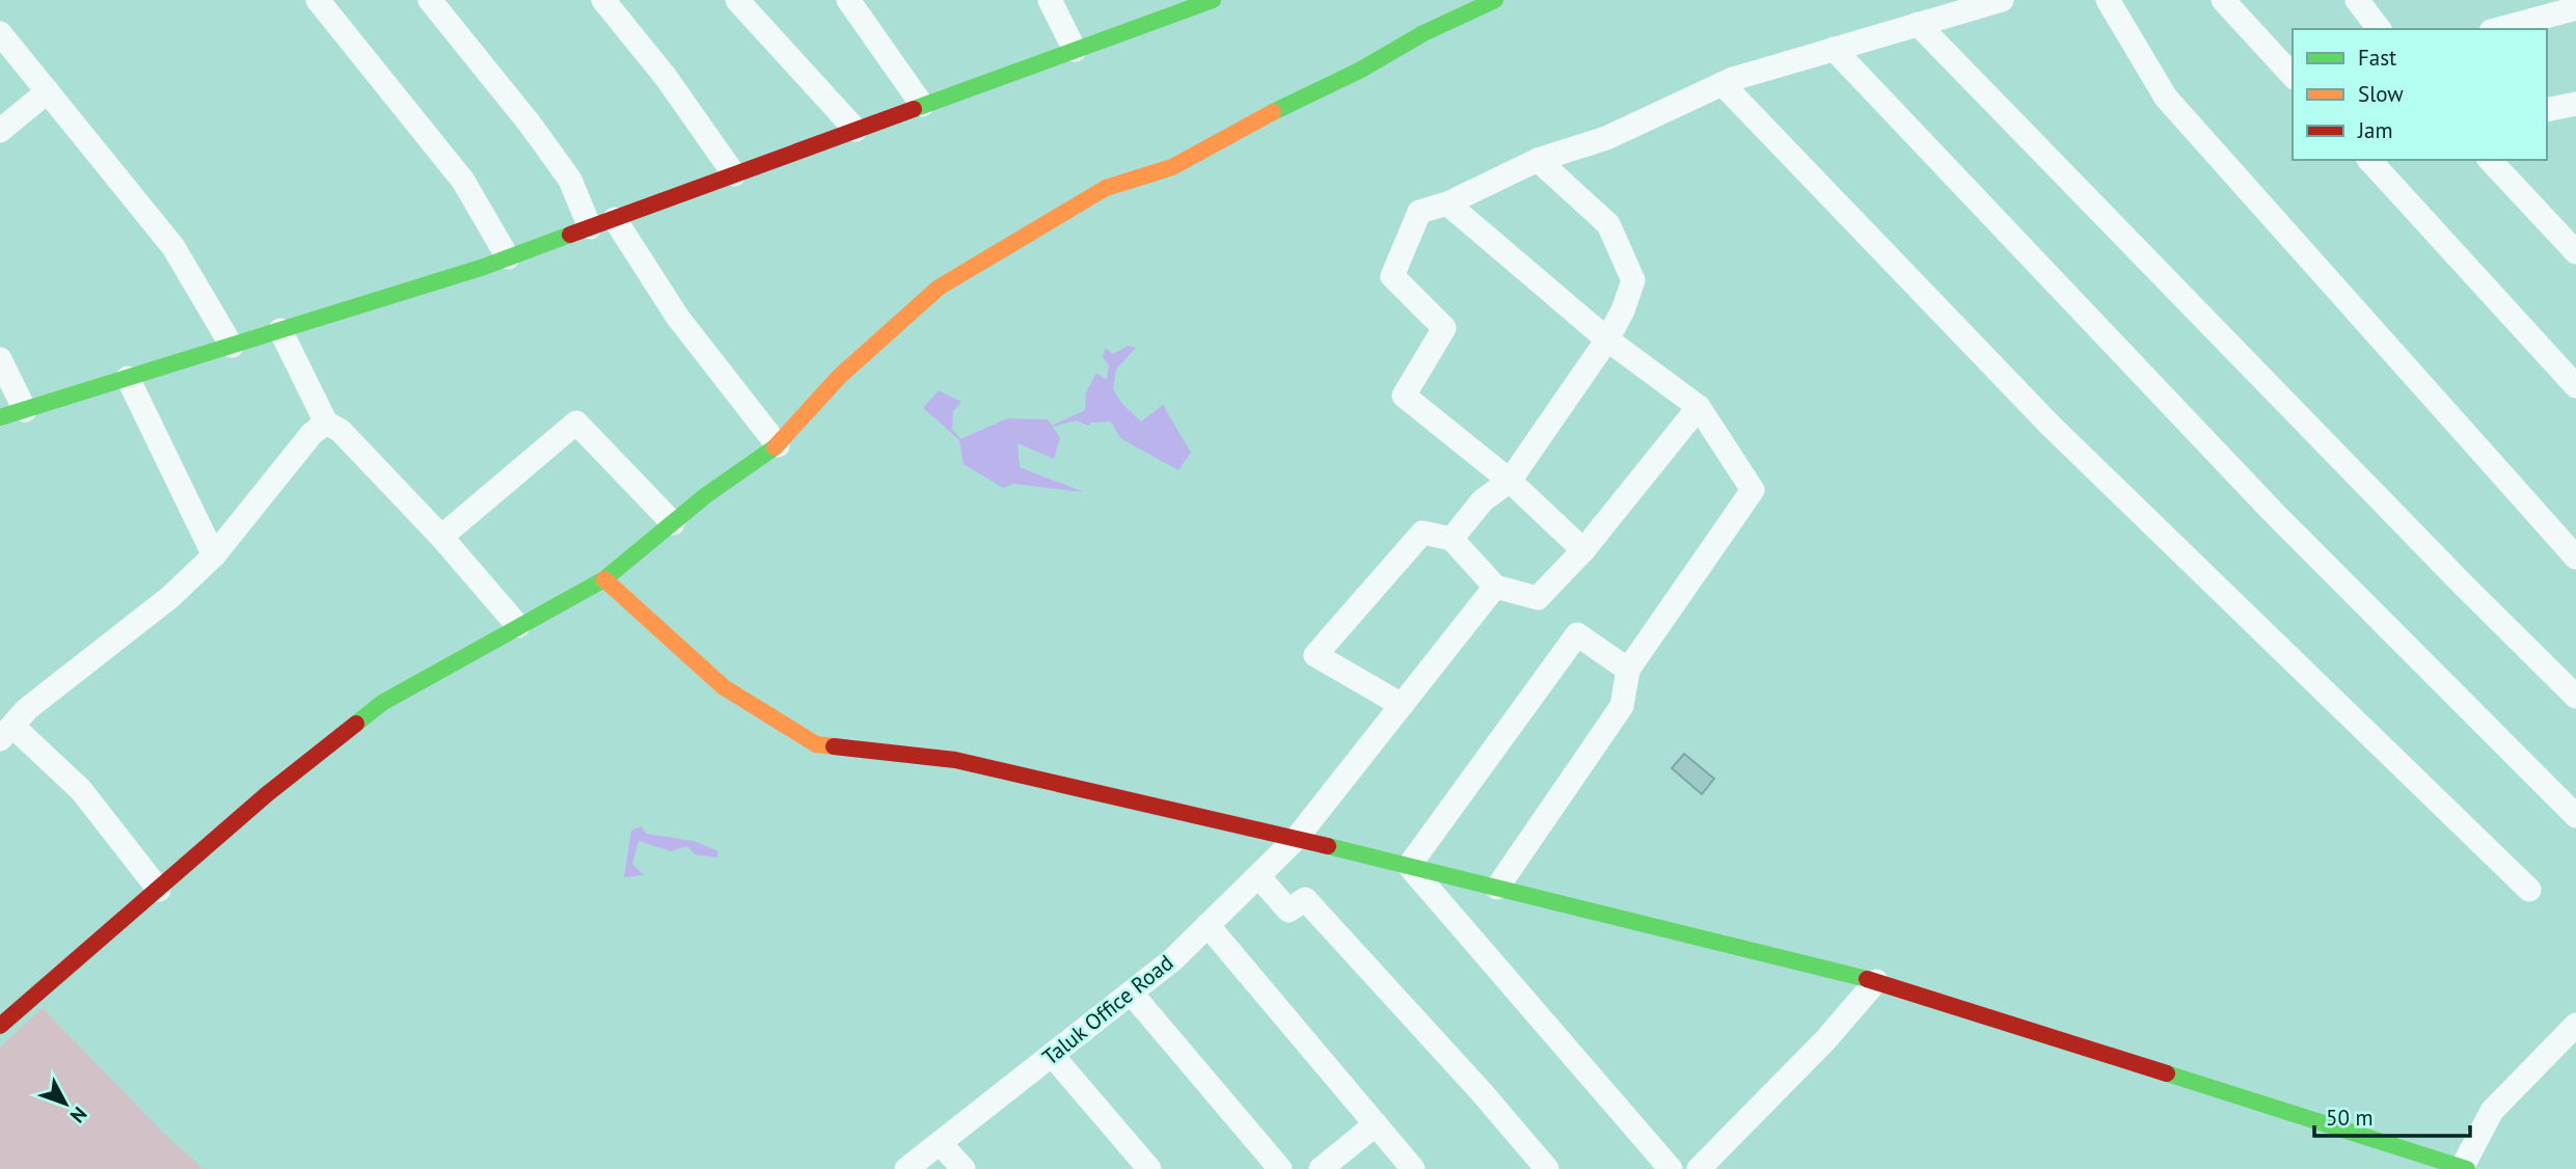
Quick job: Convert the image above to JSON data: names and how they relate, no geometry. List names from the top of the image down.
{
  "streets": {
    "street": ["Taluk Office Road"]
  },
  "legend": ["Fast", "Slow", "Jam"],
  "scale_bar": "50 m",
  "north": "bottom right"
}
